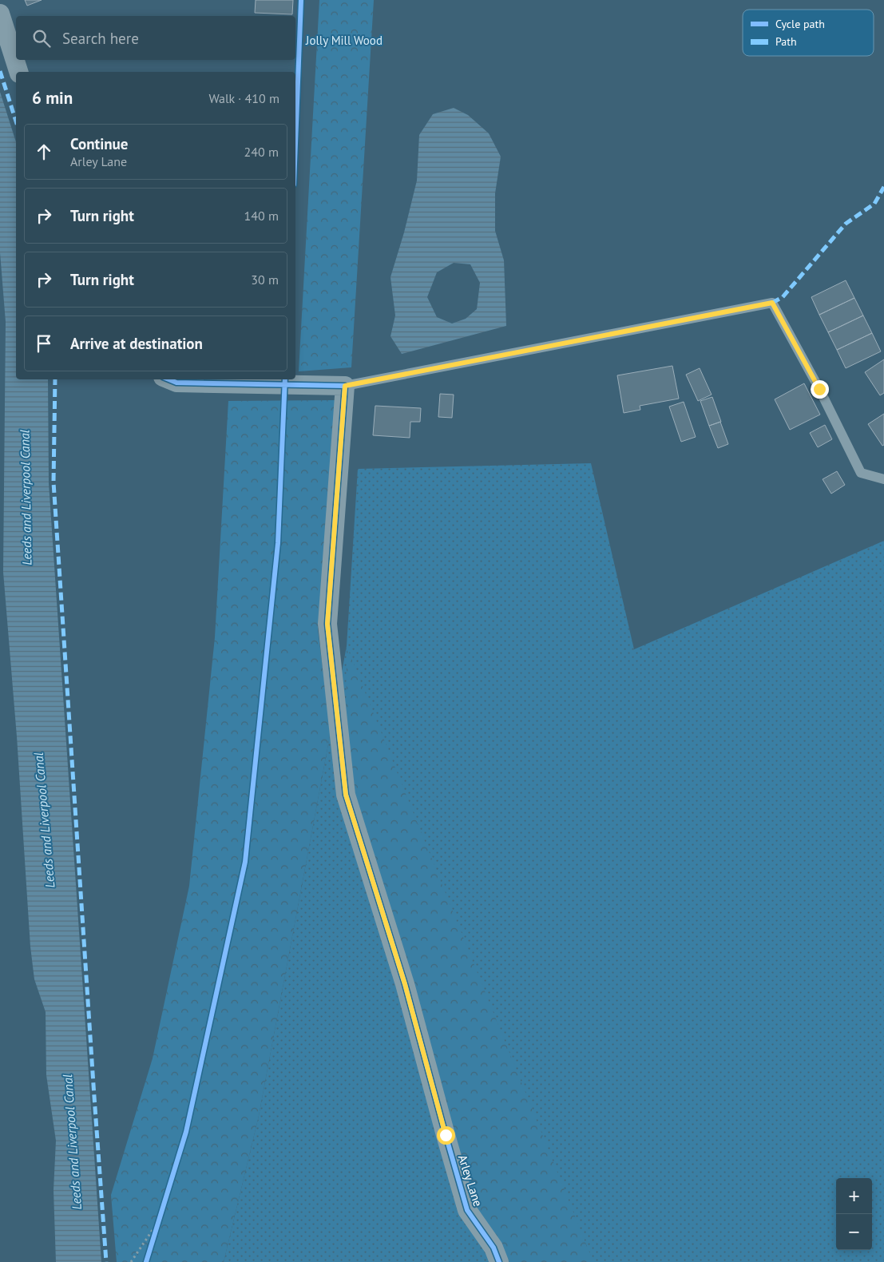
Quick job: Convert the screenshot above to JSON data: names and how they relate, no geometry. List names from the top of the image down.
{
  "streets": {
    "street": ["Arley Lane"]
  },
  "water": ["Leeds and Liverpool Canal"],
  "parks": ["Jolly Mill Wood"],
  "legend": ["Cycle path", "Path"],
  "page": {
    "search": "Search here",
    "heading": ["6 min", "Walk · 410 m"],
    "list": [
      ["Continue", "Arley Lane", "240 m"],
      ["Turn right", "140 m"],
      ["Turn right", "30 m"],
      "Arrive at destination"
    ],
    "map_buttons": ["+", "−"]
  }
}
